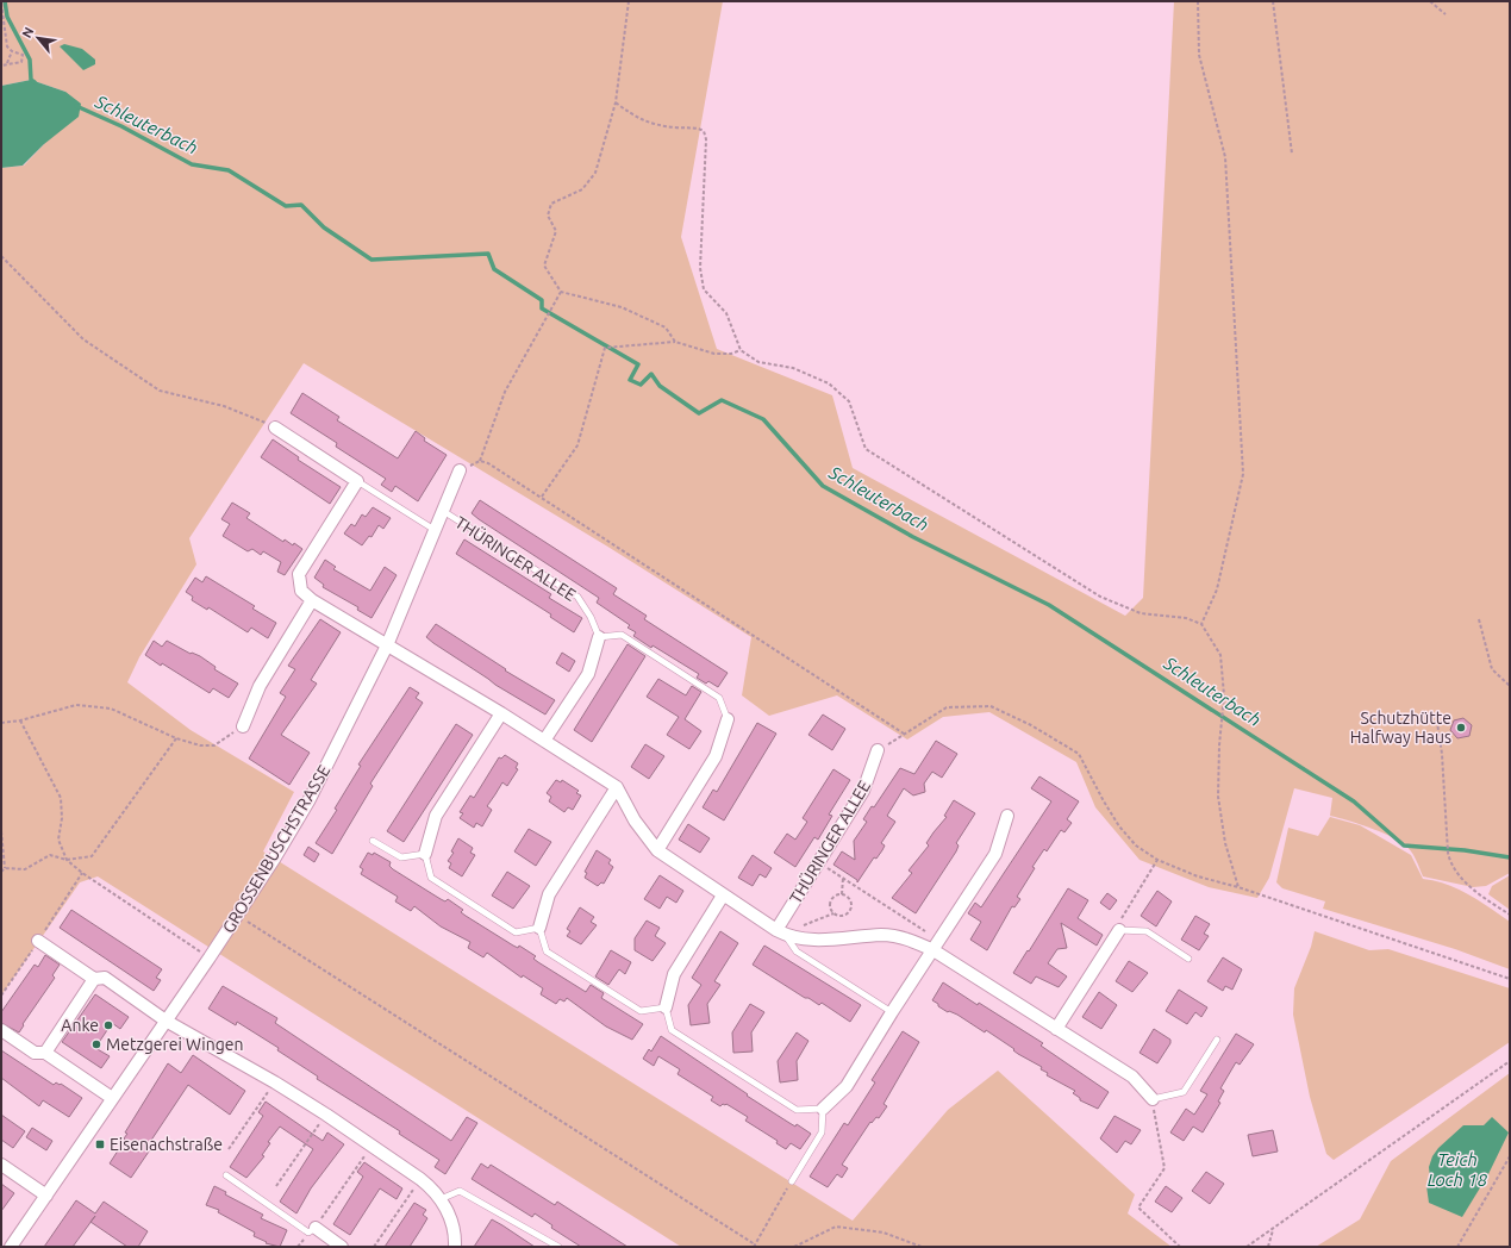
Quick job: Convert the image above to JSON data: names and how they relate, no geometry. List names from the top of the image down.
{
  "streets": {
    "street": ["THÜRINGER ALLEE", "GROSSENBUSCHSTRASSE"]
  },
  "crossings": [
    ["THÜRINGER ALLEE", "GROSSENBUSCHSTRASSE"]
  ],
  "water": ["Schleuterbach", "Teich Loch 18"],
  "places": {
    "other": ["Schutzhütte Halfway Haus", "Anke", "Metzgerei Wingen"],
    "transit": ["Eisenachstraße"]
  },
  "north": "top left"
}
